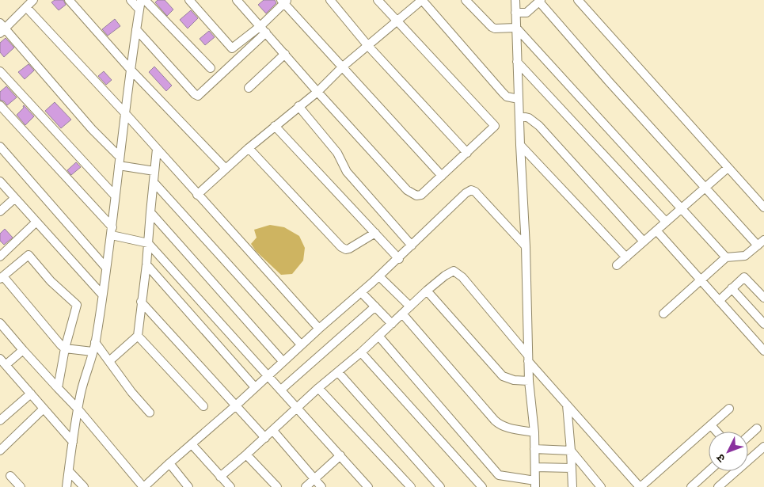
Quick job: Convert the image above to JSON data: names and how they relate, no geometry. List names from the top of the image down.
{
  "north": "bottom left"
}
